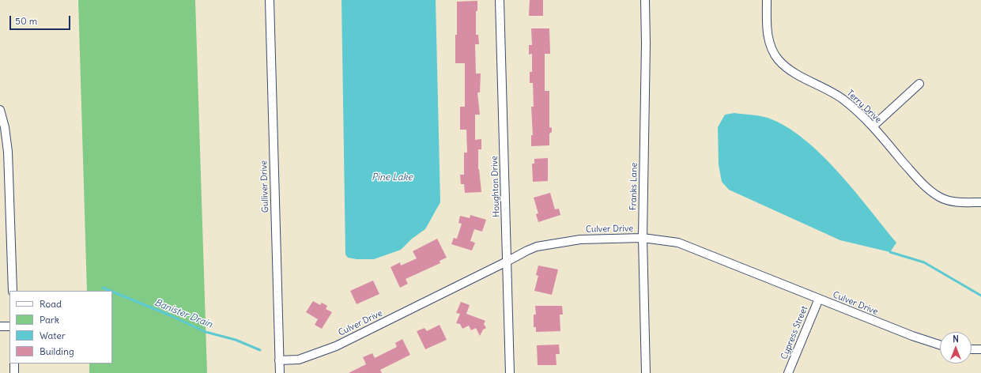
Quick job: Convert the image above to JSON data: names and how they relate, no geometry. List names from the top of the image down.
{
  "streets": {
    "street": [
      "Terry Drive",
      "Gulliver Drive",
      "Houghton Drive",
      "Franks Lane",
      "Culver Drive",
      "Cypress Street"
    ]
  },
  "crossings": [
    ["Gulliver Drive", "Culver Drive"],
    ["Houghton Drive", "Culver Drive"],
    ["Franks Lane", "Culver Drive"],
    ["Culver Drive", "Cypress Street"]
  ],
  "water": ["Pine Lake", "Banister Drain"],
  "legend": [
    "Road",
    "Park",
    "Water",
    "Building"
  ],
  "scale_bar": "50 m",
  "north": "top"
}
